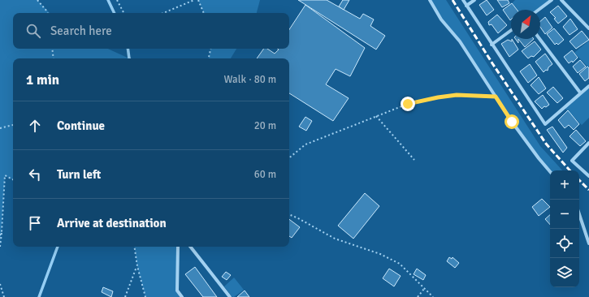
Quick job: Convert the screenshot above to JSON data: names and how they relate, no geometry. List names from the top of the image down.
{
  "north": "top right",
  "page": {
    "search": "Search here",
    "heading": ["1 min", "Walk · 80 m"],
    "list": [
      ["Continue", "20 m"],
      ["Turn left", "60 m"],
      "Arrive at destination"
    ],
    "map_buttons": ["+", "−"]
  }
}
